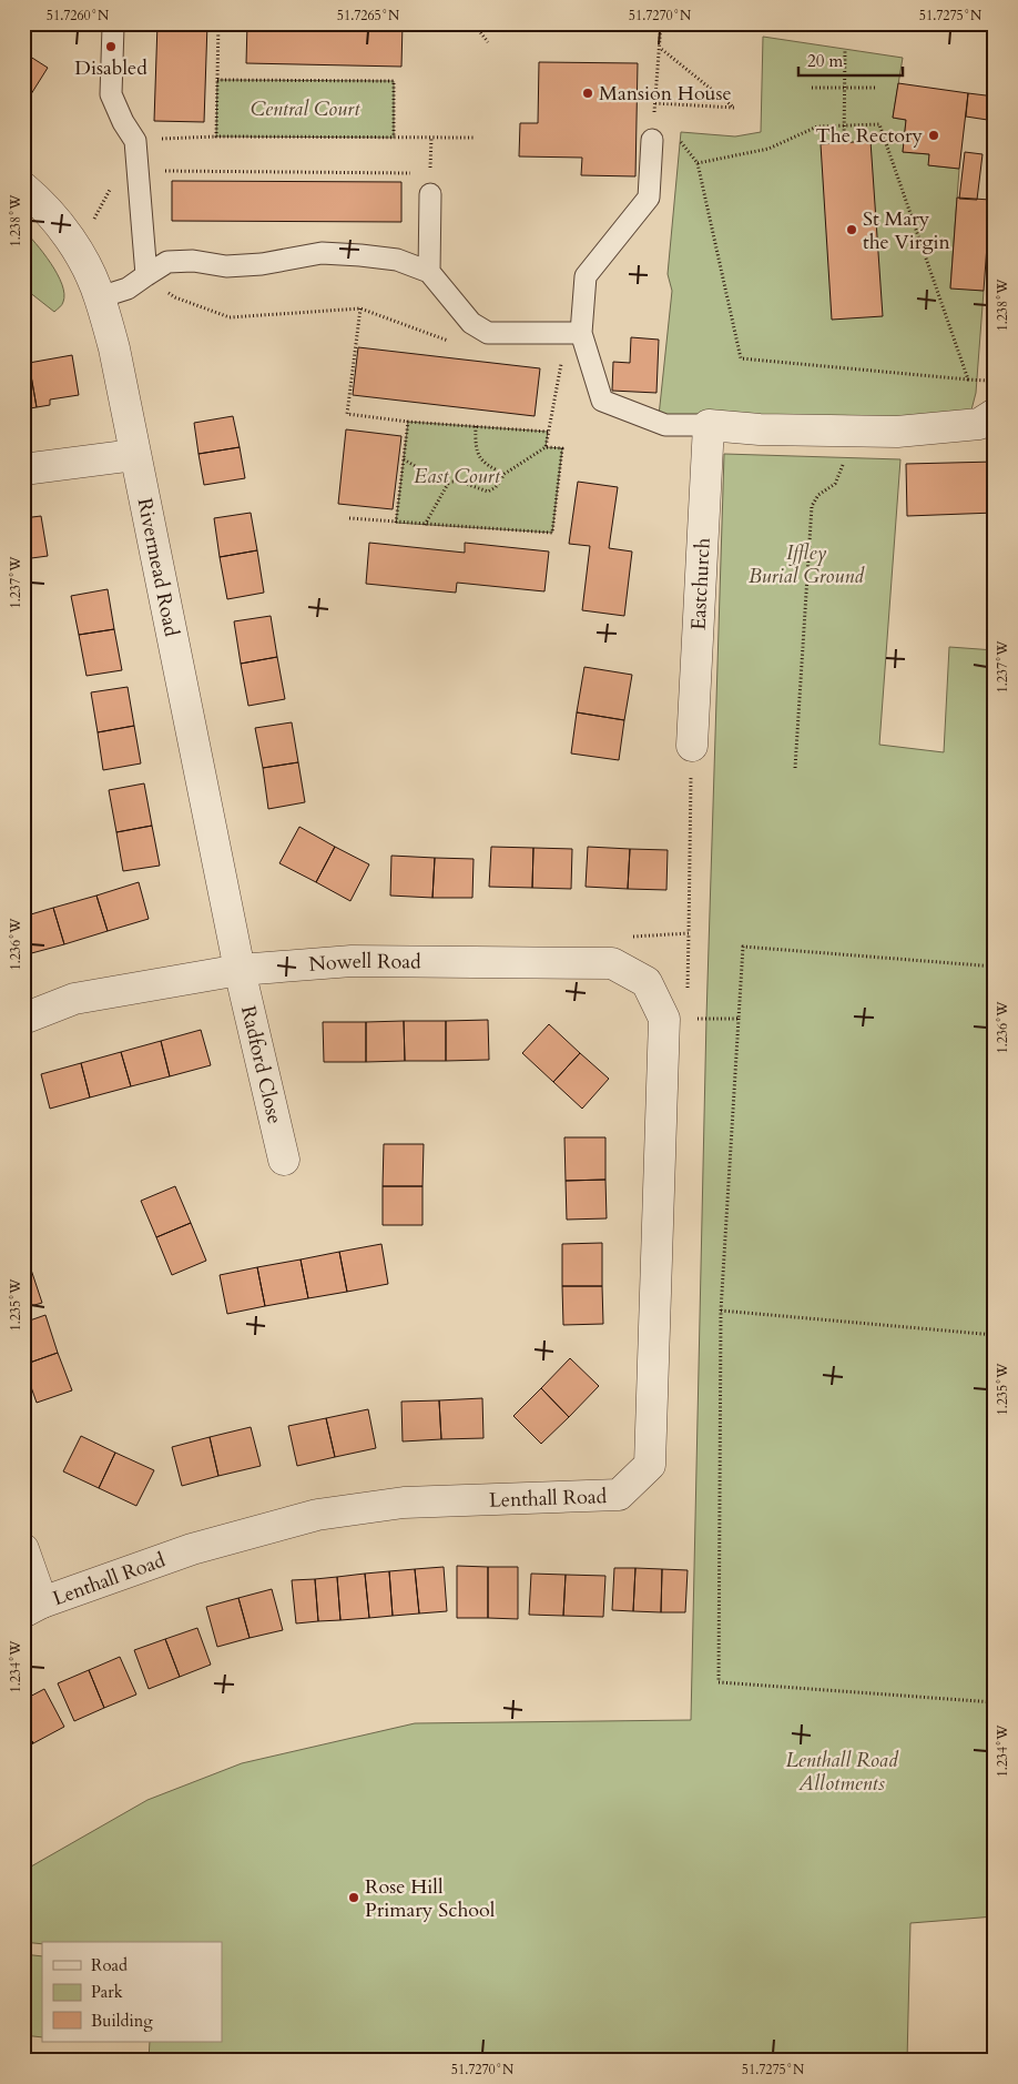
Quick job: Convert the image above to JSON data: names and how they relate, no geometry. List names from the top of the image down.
{
  "streets": {
    "street": [
      "Rivermead Road",
      "Eastchurch",
      "Nowell Road",
      "Radford Close",
      "Lenthall Road"
    ]
  },
  "crossings": [
    ["Rivermead Road", "Nowell Road"],
    ["Rivermead Road", "Radford Close"],
    ["Nowell Road", "Radford Close"],
    ["Nowell Road", "Lenthall Road"]
  ],
  "parks": [
    "Central Court",
    "East Court",
    "Iffley Burial Ground",
    "Lenthall Road Allotments"
  ],
  "places": [
    "Disabled",
    "Mansion House",
    "The Rectory",
    "St Mary the Virgin",
    "Rose Hill Primary School"
  ],
  "legend": ["Road", "Park", "Building"],
  "scale_bar": "20 m",
  "coordinates": [
    "51.7260°N",
    "51.7265°N",
    "51.7270°N",
    "51.7275°N",
    "1.238°W",
    "1.237°W",
    "1.236°W",
    "1.235°W",
    "1.234°W"
  ]
}
